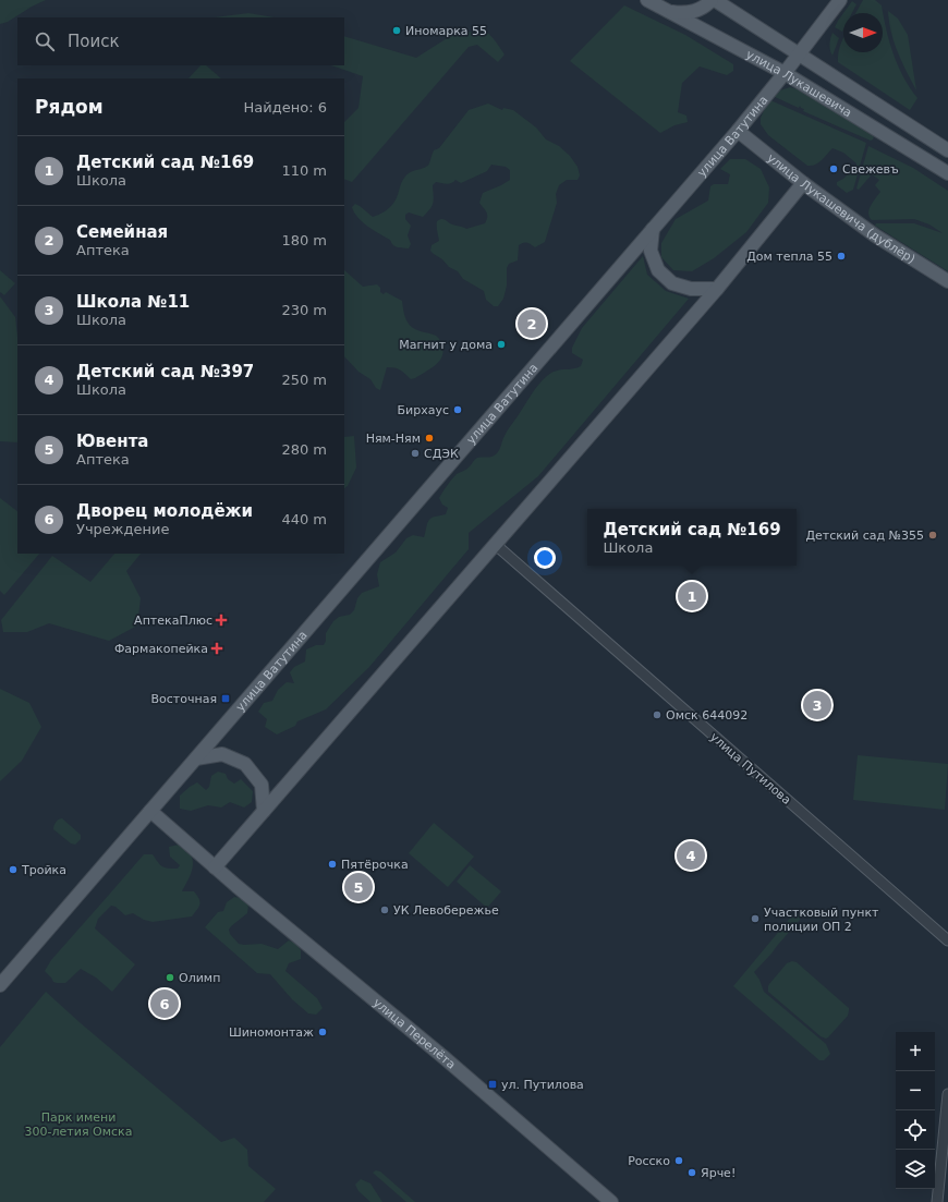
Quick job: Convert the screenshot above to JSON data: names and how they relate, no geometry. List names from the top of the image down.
{
  "streets": {
    "main road": [
      "улица Лукашевича",
      "улица Ватутина",
      "улица Лукашевича (дублёр)",
      "улица Перелёта"
    ],
    "street": ["улица Путилова"]
  },
  "crossings": [
    ["улица Лукашевича", "улица Ватутина"],
    ["улица Ватутина", "улица Лукашевича (дублёр)"],
    ["улица Ватутина", "улица Перелёта"]
  ],
  "parks": ["Парк имени 300-летия Омска"],
  "places": {
    "other": [
      "Иномарка 55",
      "Свежевъ",
      "Дом тепла 55",
      "Магнит у дома",
      "Бирхаус",
      "Ням-Ням",
      "СДЭК",
      "Детский сад №355",
      "Омск 644092",
      "Пятёрочка",
      "Тройка",
      "УК Левобережье",
      "Участковый пункт полиции ОП 2",
      "Олимп",
      "Шиномонтаж",
      "Росско",
      "Ярче!"
    ],
    "health": ["АптекаПлюс", "Фармакопейка"],
    "transit": ["Восточная", "ул. Путилова"]
  },
  "north": "right",
  "page": {
    "search": "Поиск",
    "heading": ["Рядом", "Найдено: 6"],
    "list": [
      {
        "mark": "1",
        "name": "Детский сад №169",
        "note": "Школа",
        "value": "110 m"
      },
      {
        "mark": "2",
        "name": "Семейная",
        "note": "Аптека",
        "value": "180 m"
      },
      {
        "mark": "3",
        "name": "Школа №11",
        "note": "Школа",
        "value": "230 m"
      },
      {
        "mark": "4",
        "name": "Детский сад №397",
        "note": "Школа",
        "value": "250 m"
      },
      {
        "mark": "5",
        "name": "Ювента",
        "note": "Аптека",
        "value": "280 m"
      },
      {
        "mark": "6",
        "name": "Дворец молодёжи",
        "note": "Учреждение",
        "value": "440 m"
      }
    ],
    "pins": [
      "2",
      "1",
      "3",
      "4",
      "5",
      "6"
    ],
    "popup": ["Детский сад №169", "Школа"],
    "map_buttons": ["+", "−"]
  }
}
